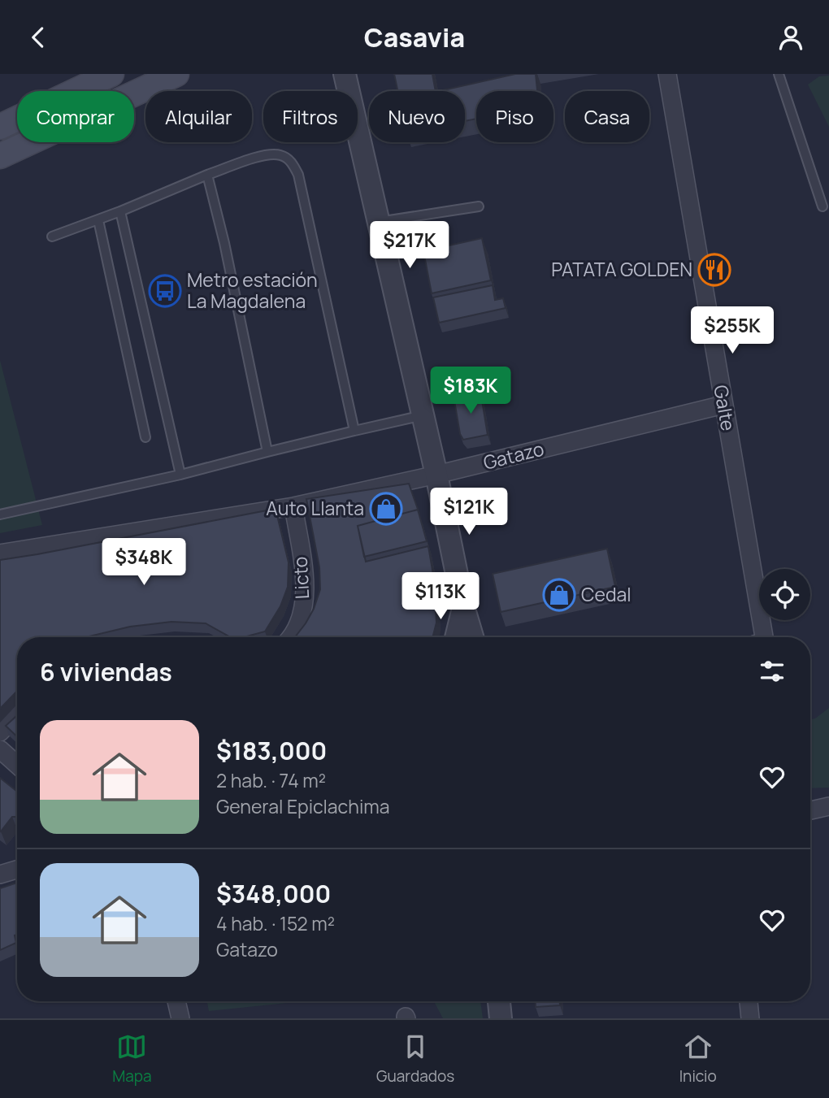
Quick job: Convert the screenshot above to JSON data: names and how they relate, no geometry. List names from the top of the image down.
{
  "streets": {
    "street": ["Galte", "Gatazo", "Licto"]
  },
  "crossings": [
    ["Galte", "Gatazo"],
    ["Gatazo", "Licto"]
  ],
  "places": {
    "restaurant": ["PATATA GOLDEN"],
    "bus stop": ["Metro estación La Magdalena"],
    "shop": ["Auto Llanta", "Cedal"]
  },
  "page": {
    "header": "Casavia",
    "chip": [
      "Comprar",
      "Alquilar",
      "Filtros",
      "Nuevo",
      "Piso",
      "Casa"
    ],
    "price": [
      "$217K",
      "$255K",
      "$183K",
      "$121K",
      "$348K",
      "$113K"
    ],
    "heading": "6 viviendas",
    "list": [
      {
        "name": "$183,000",
        "note": "2 hab. · 74 m² · General Epiclachima"
      },
      {
        "name": "$348,000",
        "note": "4 hab. · 152 m² · Gatazo"
      }
    ],
    "tabs": ["Mapa", "Guardados", "Inicio"]
  }
}
